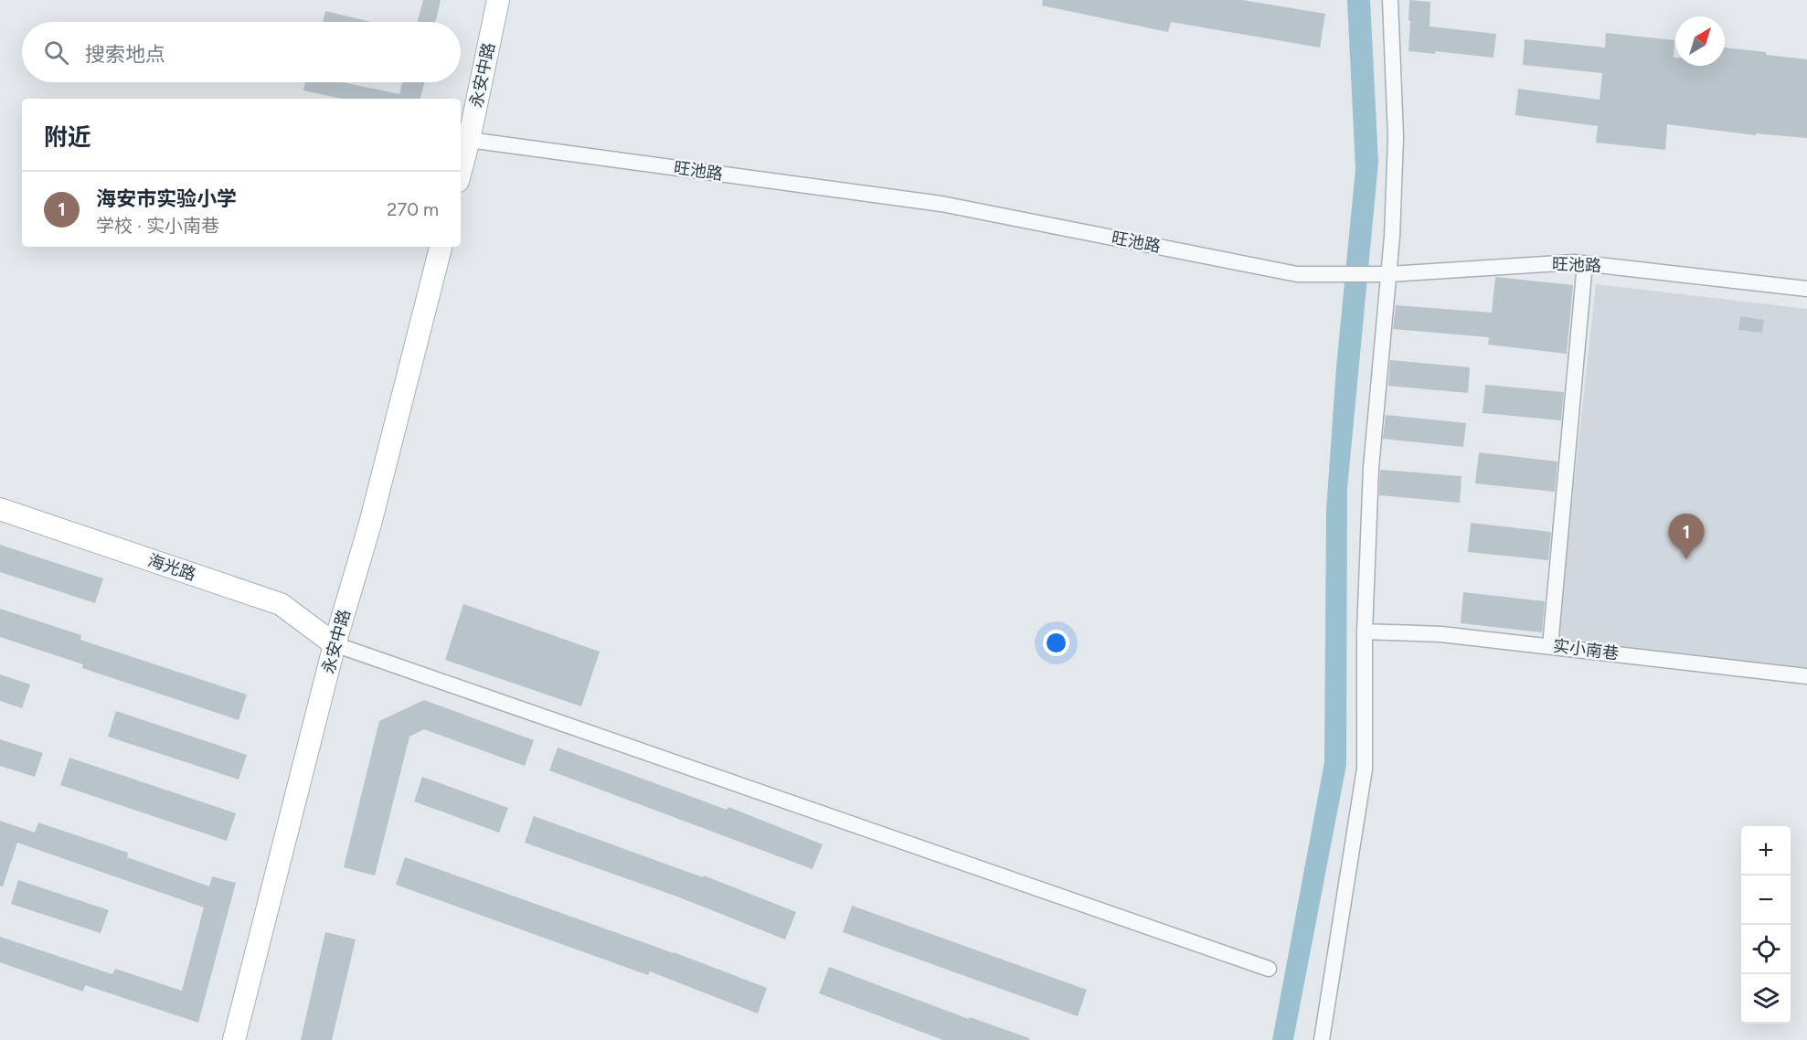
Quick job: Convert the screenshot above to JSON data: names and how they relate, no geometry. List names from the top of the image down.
{
  "streets": {
    "street": [
      "永安中路",
      "旺池路",
      "海光路",
      "实小南巷"
    ]
  },
  "crossings": [
    ["永安中路", "旺池路"],
    ["永安中路", "海光路"]
  ],
  "north": "top right",
  "page": {
    "search": "搜索地点",
    "heading": "附近",
    "list": [
      {
        "mark": "1",
        "name": "海安市实验小学",
        "note": "学校 · 实小南巷",
        "value": "270 m"
      }
    ],
    "pins": "1",
    "map_buttons": ["+", "−"]
  }
}
